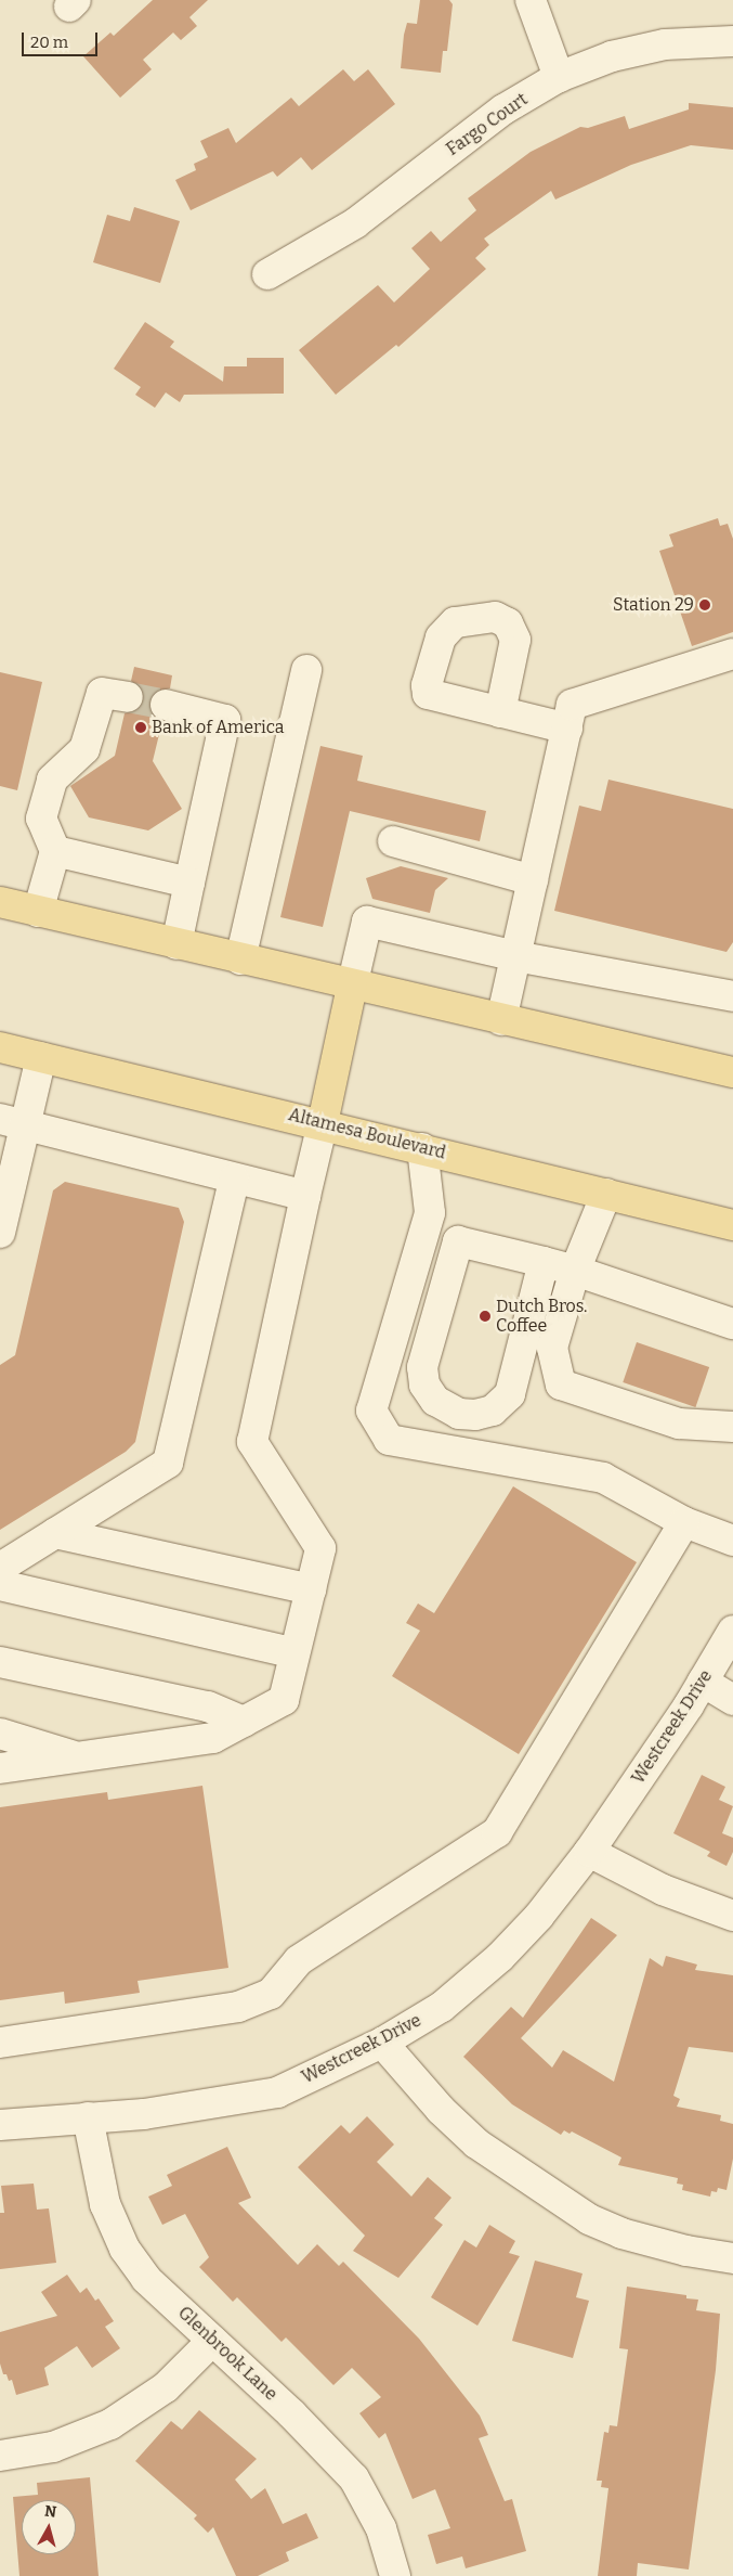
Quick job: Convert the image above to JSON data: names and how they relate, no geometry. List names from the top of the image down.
{
  "streets": {
    "main road": ["Altamesa Boulevard"],
    "street": ["Fargo Court", "Westcreek Drive", "Glenbrook Lane"]
  },
  "crossings": [
    ["Westcreek Drive", "Glenbrook Lane"]
  ],
  "places": ["Station 29", "Bank of America", "Dutch Bros. Coffee"],
  "scale_bar": "20 m",
  "north": "top"
}
